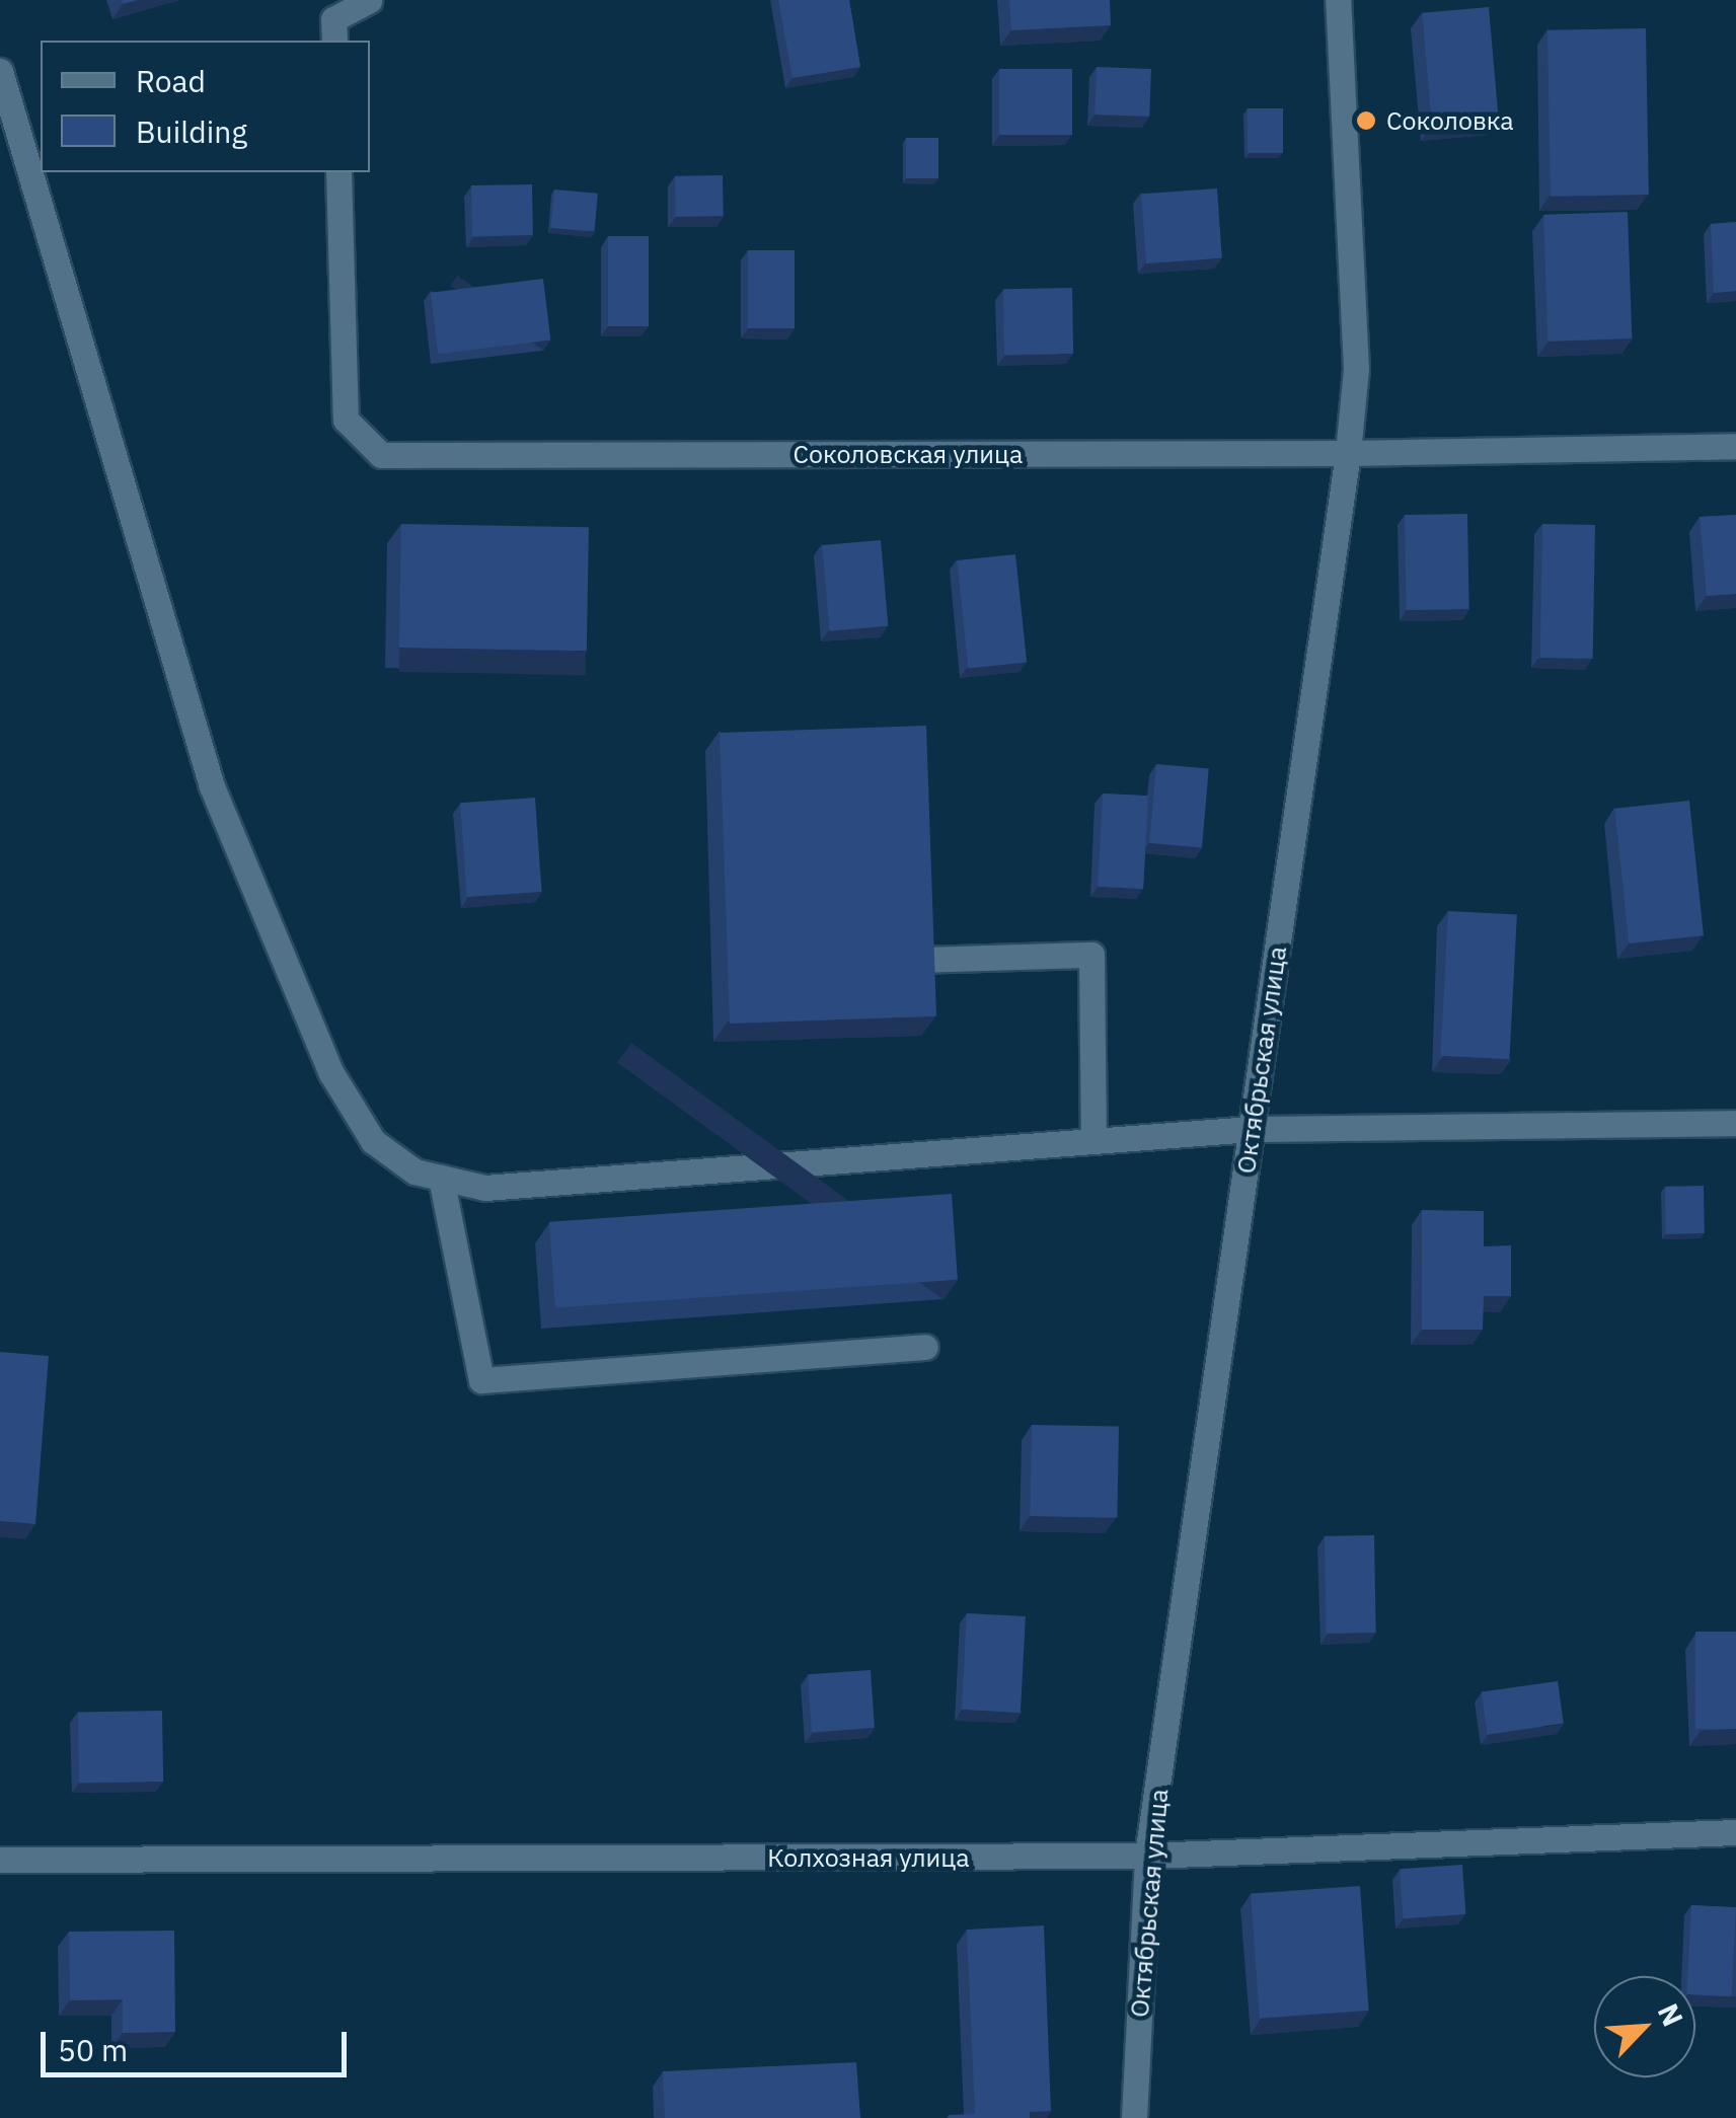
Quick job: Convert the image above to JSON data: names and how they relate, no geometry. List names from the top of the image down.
{
  "streets": {
    "street": ["Соколовская улица", "Октябрьская улица", "Колхозная улица"]
  },
  "crossings": [
    ["Соколовская улица", "Октябрьская улица"],
    ["Октябрьская улица", "Колхозная улица"]
  ],
  "places": ["Соколовка"],
  "legend": ["Road", "Building"],
  "scale_bar": "50 m",
  "north": "top right"
}
